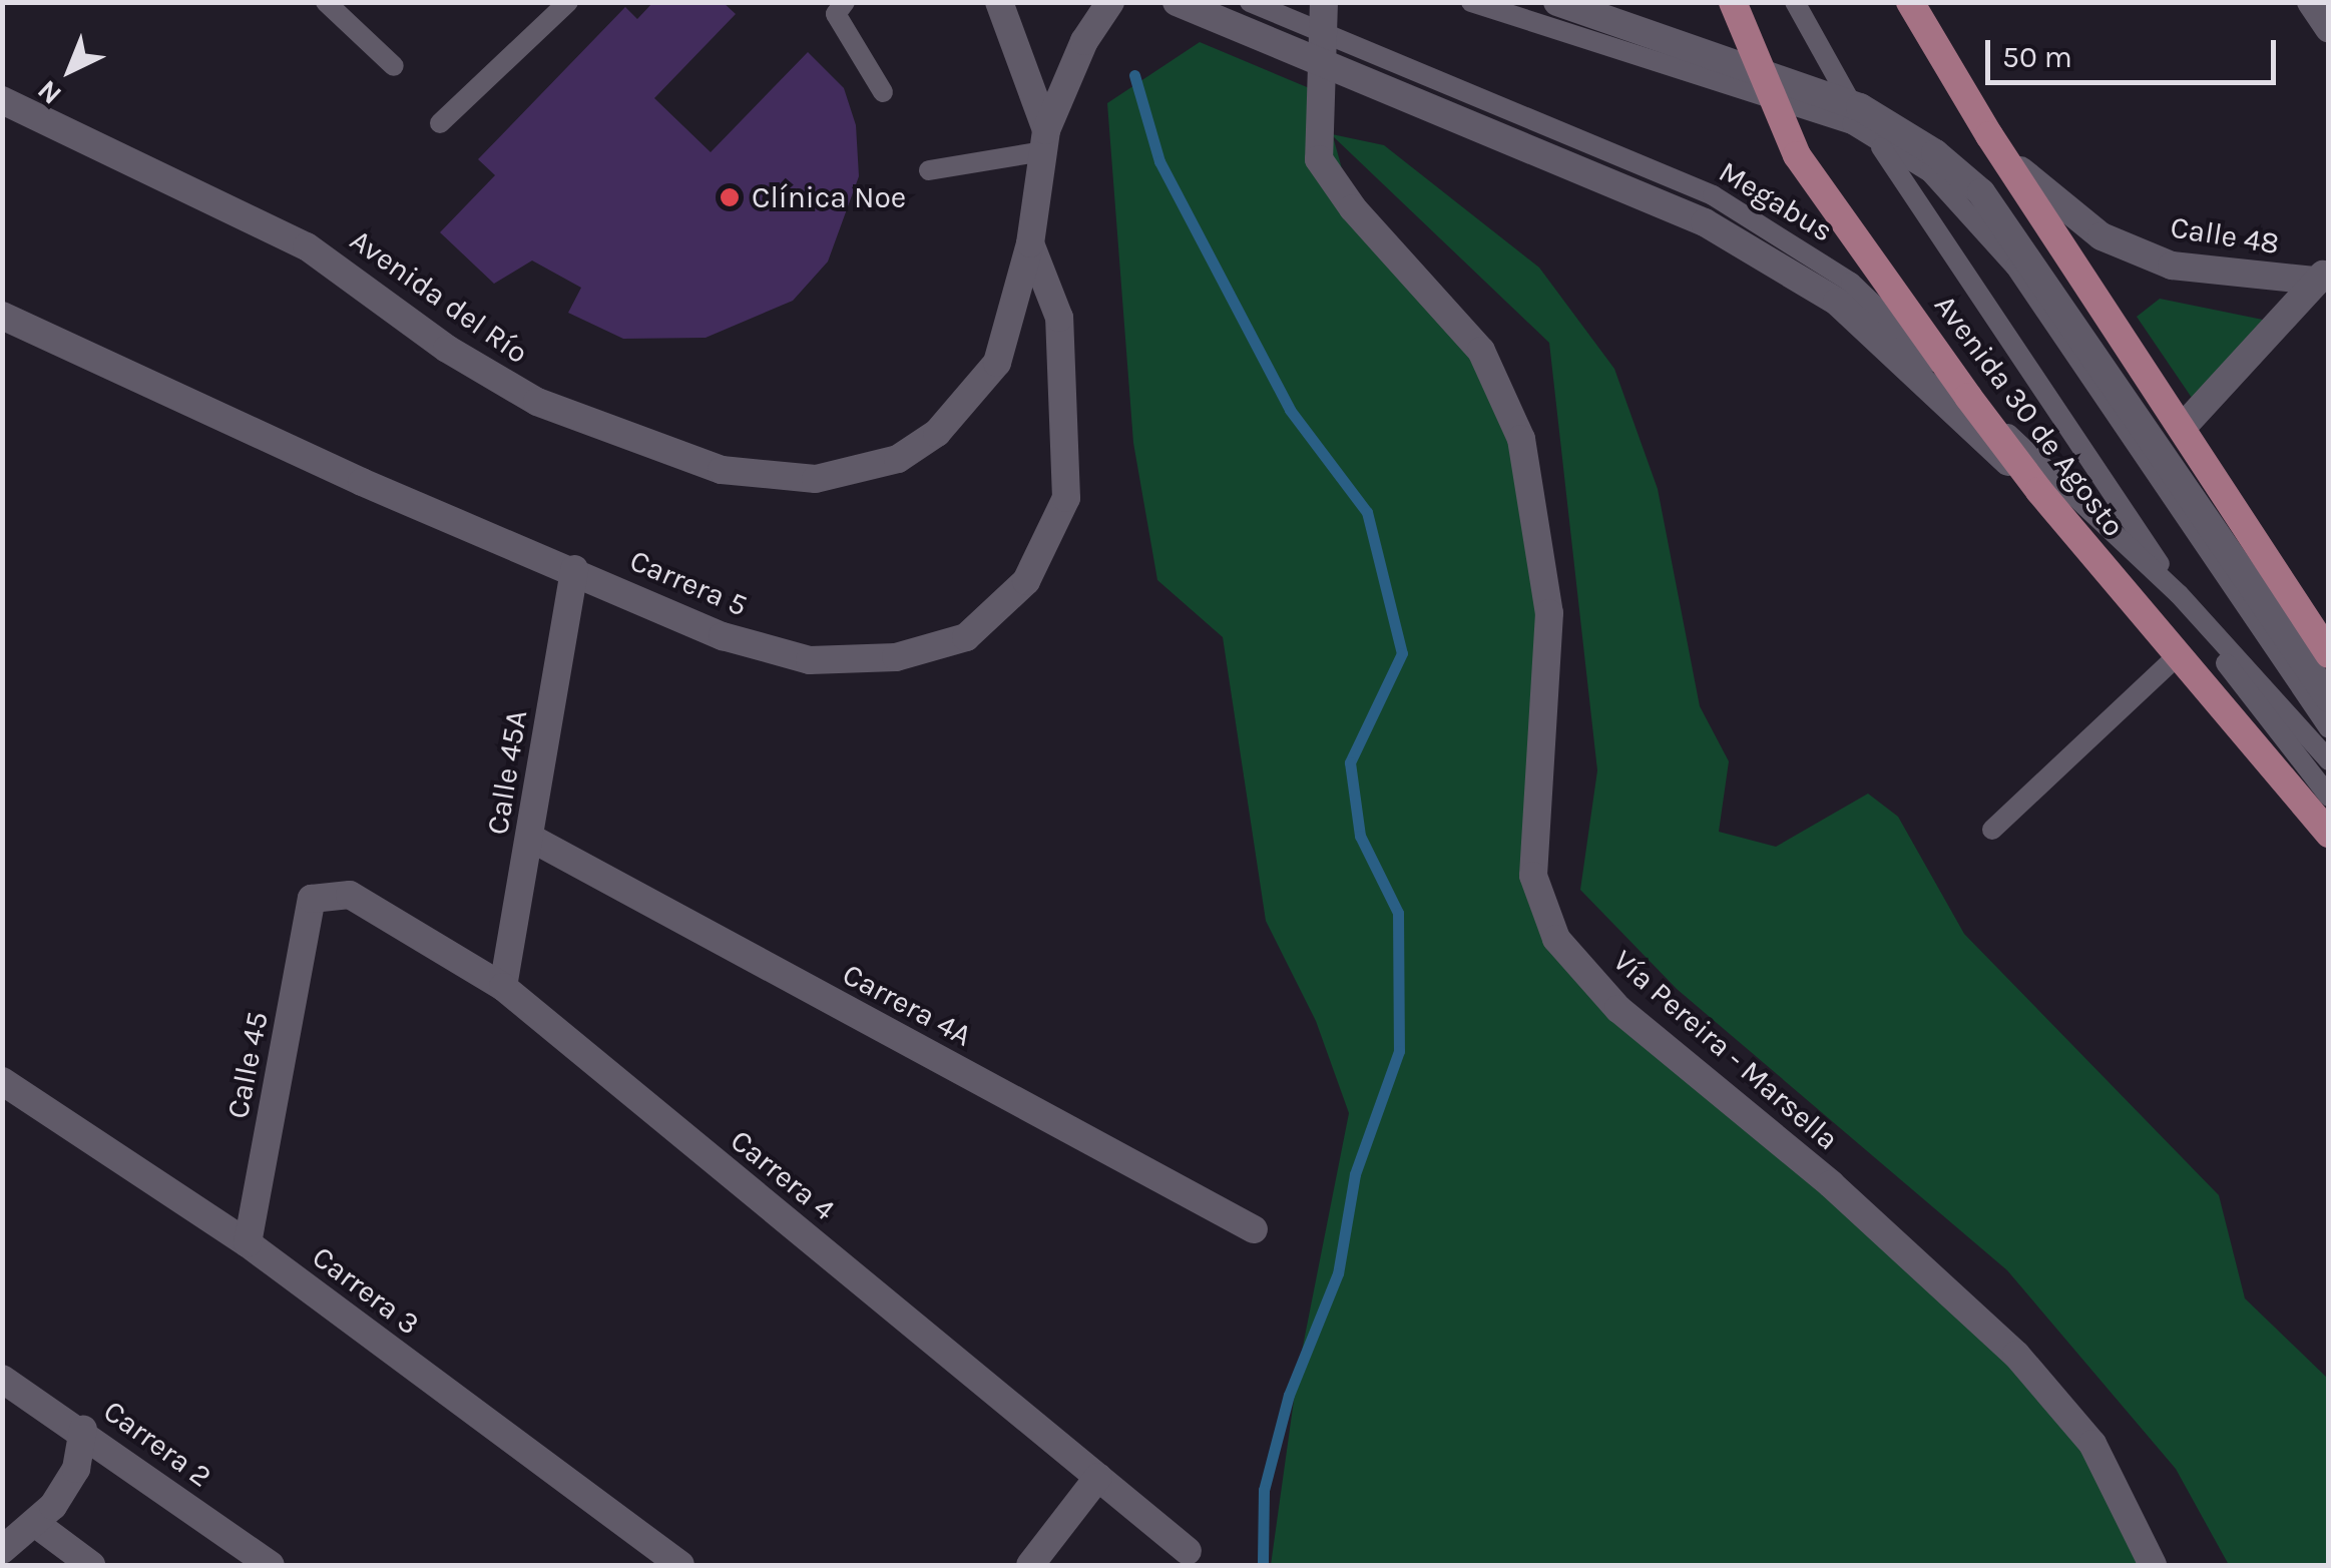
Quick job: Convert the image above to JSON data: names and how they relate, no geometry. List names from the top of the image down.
{
  "streets": {
    "main road": ["Avenida 30 de Agosto"],
    "street": [
      "Calle 48",
      "Avenida del Río",
      "Carrera 5",
      "Calle 45A",
      "Carrera 4A",
      "Vía Pereira - Marsella",
      "Calle 45",
      "Carrera 4",
      "Carrera 3",
      "Carrera 2"
    ],
    "lane": ["Megabus"]
  },
  "crossings": [
    ["Megabus", "Avenida 30 de Agosto"],
    ["Avenida del Río", "Carrera 5"],
    ["Carrera 5", "Calle 45A"],
    ["Calle 45A", "Carrera 4A"],
    ["Calle 45A", "Carrera 4"],
    ["Calle 45", "Carrera 4"],
    ["Calle 45", "Carrera 3"]
  ],
  "places": ["Clínica Noe"],
  "scale_bar": "50 m",
  "north": "bottom left"
}
